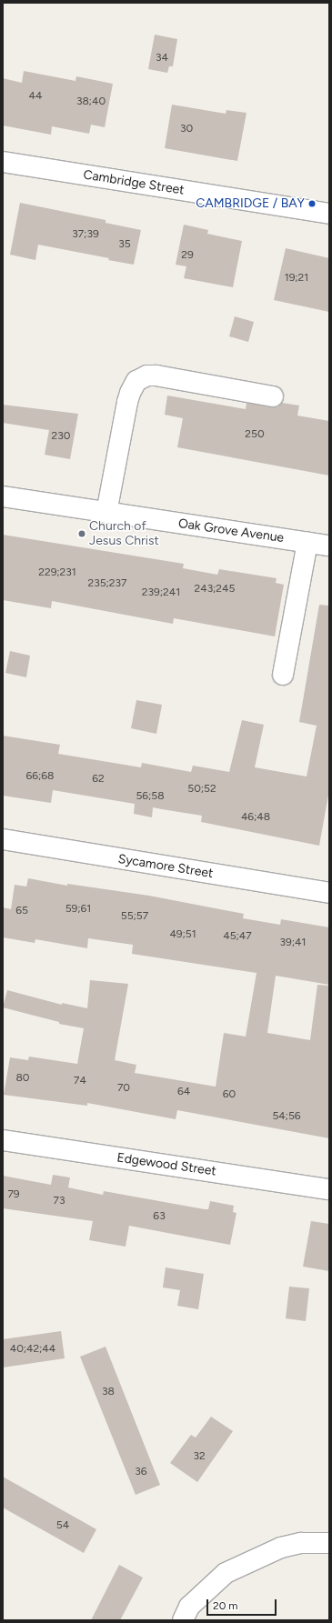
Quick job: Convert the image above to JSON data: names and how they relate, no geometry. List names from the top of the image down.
{
  "streets": {
    "street": [
      "Cambridge Street",
      "Oak Grove Avenue",
      "Sycamore Street",
      "Edgewood Street"
    ]
  },
  "places": ["CAMBRIDGE / BAY", "Church of Jesus Christ"],
  "house_numbers": [
    "34",
    "44",
    "38;40",
    "30",
    "37;39",
    "35",
    "29",
    "19;21",
    "250",
    "230",
    "229;231",
    "235;237",
    "243;245",
    "239;241",
    "66;68",
    "62",
    "50;52",
    "56;58",
    "46;48",
    "59;61",
    "65",
    "55;57",
    "49;51",
    "45;47",
    "39;41",
    "80",
    "74",
    "70",
    "64",
    "60",
    "54;56",
    "79",
    "73",
    "63",
    "40;42;44",
    "38",
    "32",
    "36",
    "54"
  ],
  "scale_bar": "20 m"
}
